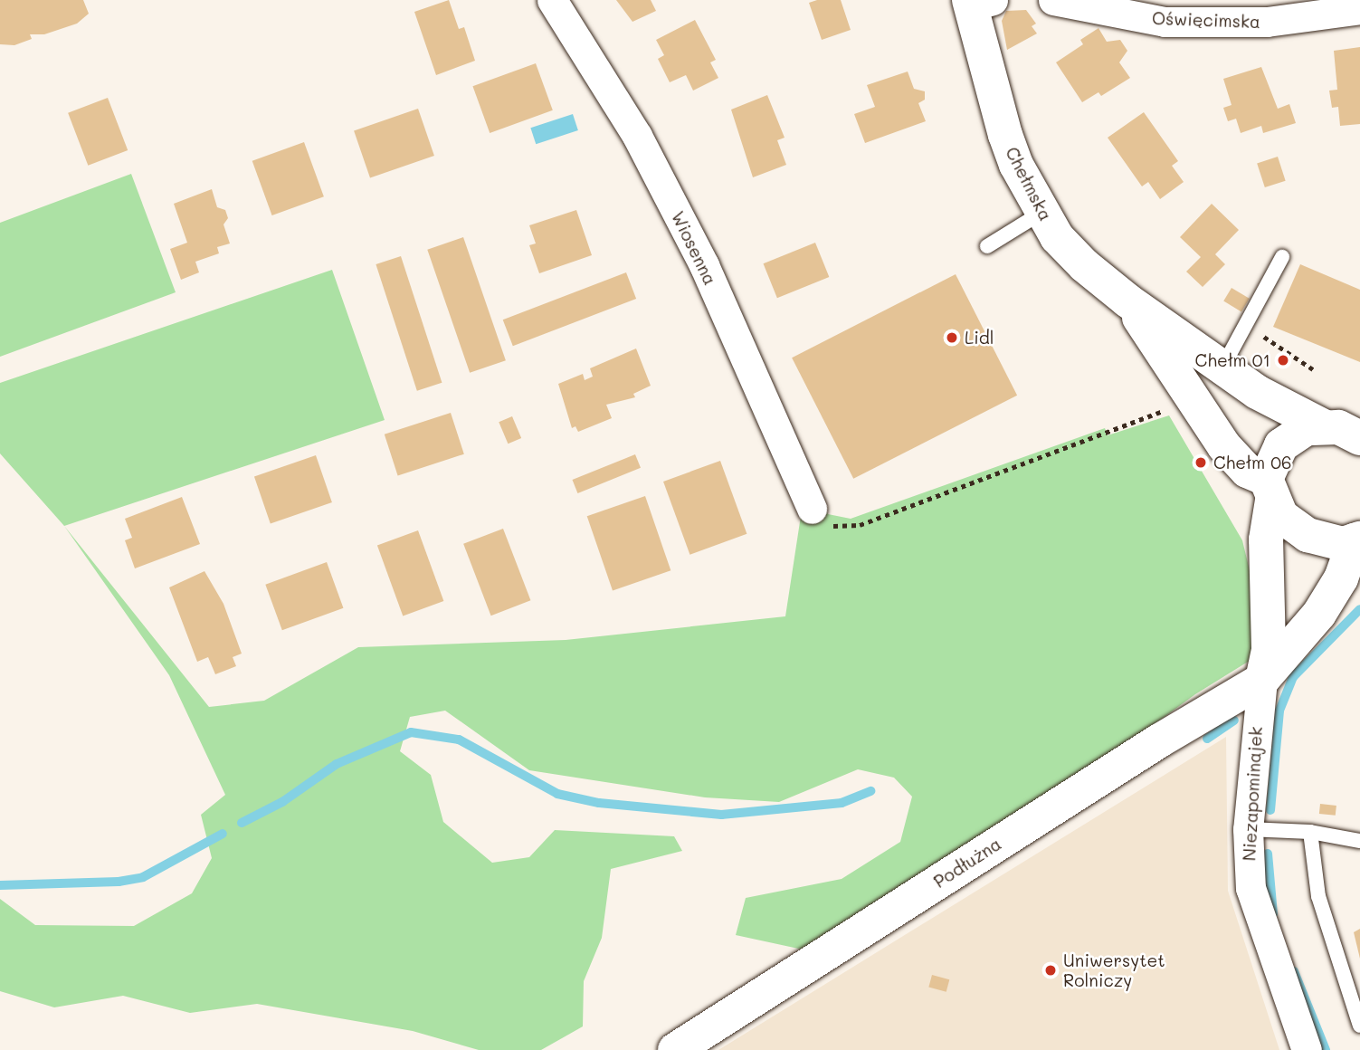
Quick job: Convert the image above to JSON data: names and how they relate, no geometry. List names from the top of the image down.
{
  "streets": {
    "street": [
      "Oświęcimska",
      "Chełmska",
      "Wiosenna",
      "Niezapominajek",
      "Podłużna"
    ]
  },
  "crossings": [
    ["Chełmska", "Podłużna"],
    ["Niezapominajek", "Podłużna"]
  ],
  "places": [
    "Lidl",
    "Chełm 01",
    "Chełm 06",
    "Uniwersytet Rolniczy"
  ]
}
